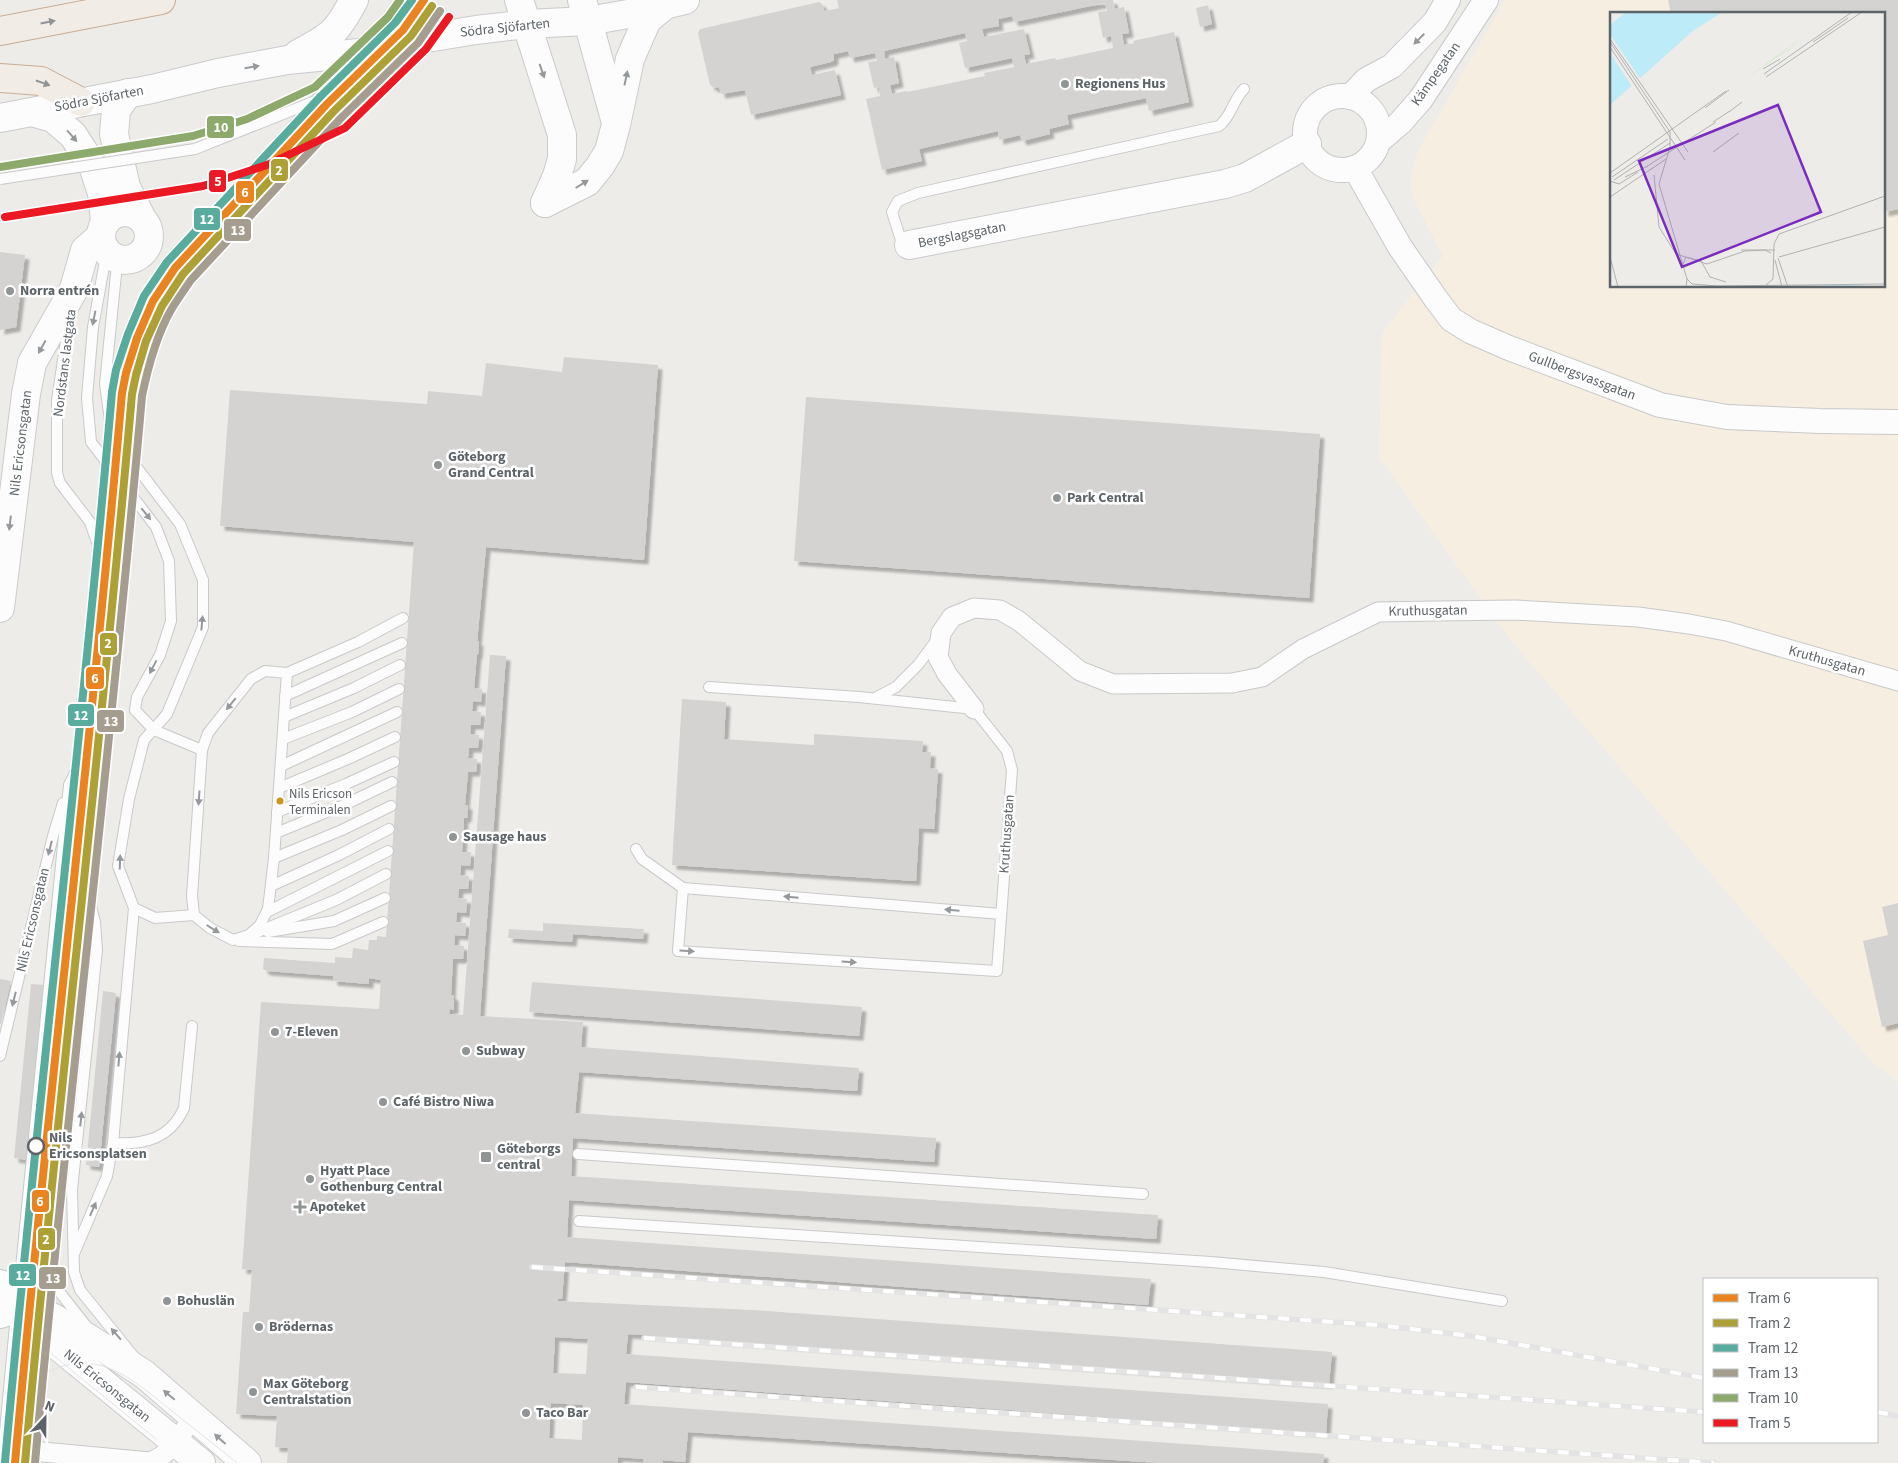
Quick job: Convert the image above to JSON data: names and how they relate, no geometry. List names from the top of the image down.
{
  "streets": {
    "main road": ["Södra Sjöfarten", "Bergslagsgatan", "Nils Ericsonsgatan"],
    "street": ["Kämpegatan", "Gullbergsvassgatan", "Kruthusgatan"],
    "lane": ["Nordstans lastgata"]
  },
  "crossings": [
    ["Kämpegatan", "Bergslagsgatan"],
    ["Kämpegatan", "Gullbergsvassgatan"],
    ["Bergslagsgatan", "Gullbergsvassgatan"],
    ["Nordstans lastgata", "Nils Ericsonsgatan"]
  ],
  "places": {
    "other": [
      "Regionens Hus",
      "Norra entrén",
      "Göteborg Grand Central",
      "Park Central",
      "Nils Ericson Terminalen",
      "Sausage haus",
      "7-Eleven",
      "Subway",
      "Café Bistro Niwa",
      "Nils Ericsonsplatsen",
      "Hyatt Place Gothenburg Central",
      "Bohuslän",
      "Brödernas",
      "Max Göteborg Centralstation",
      "Taco Bar"
    ],
    "transit": ["Göteborgs central"],
    "health": ["Apoteket"]
  },
  "lines": [
    "tram line 6",
    "tram line 12",
    "tram line 10",
    "tram line 2",
    "tram line 13",
    "tram line 5"
  ],
  "legend": [
    "Tram 6",
    "Tram 2",
    "Tram 12",
    "Tram 13",
    "Tram 10",
    "Tram 5"
  ],
  "north": "top"
}
